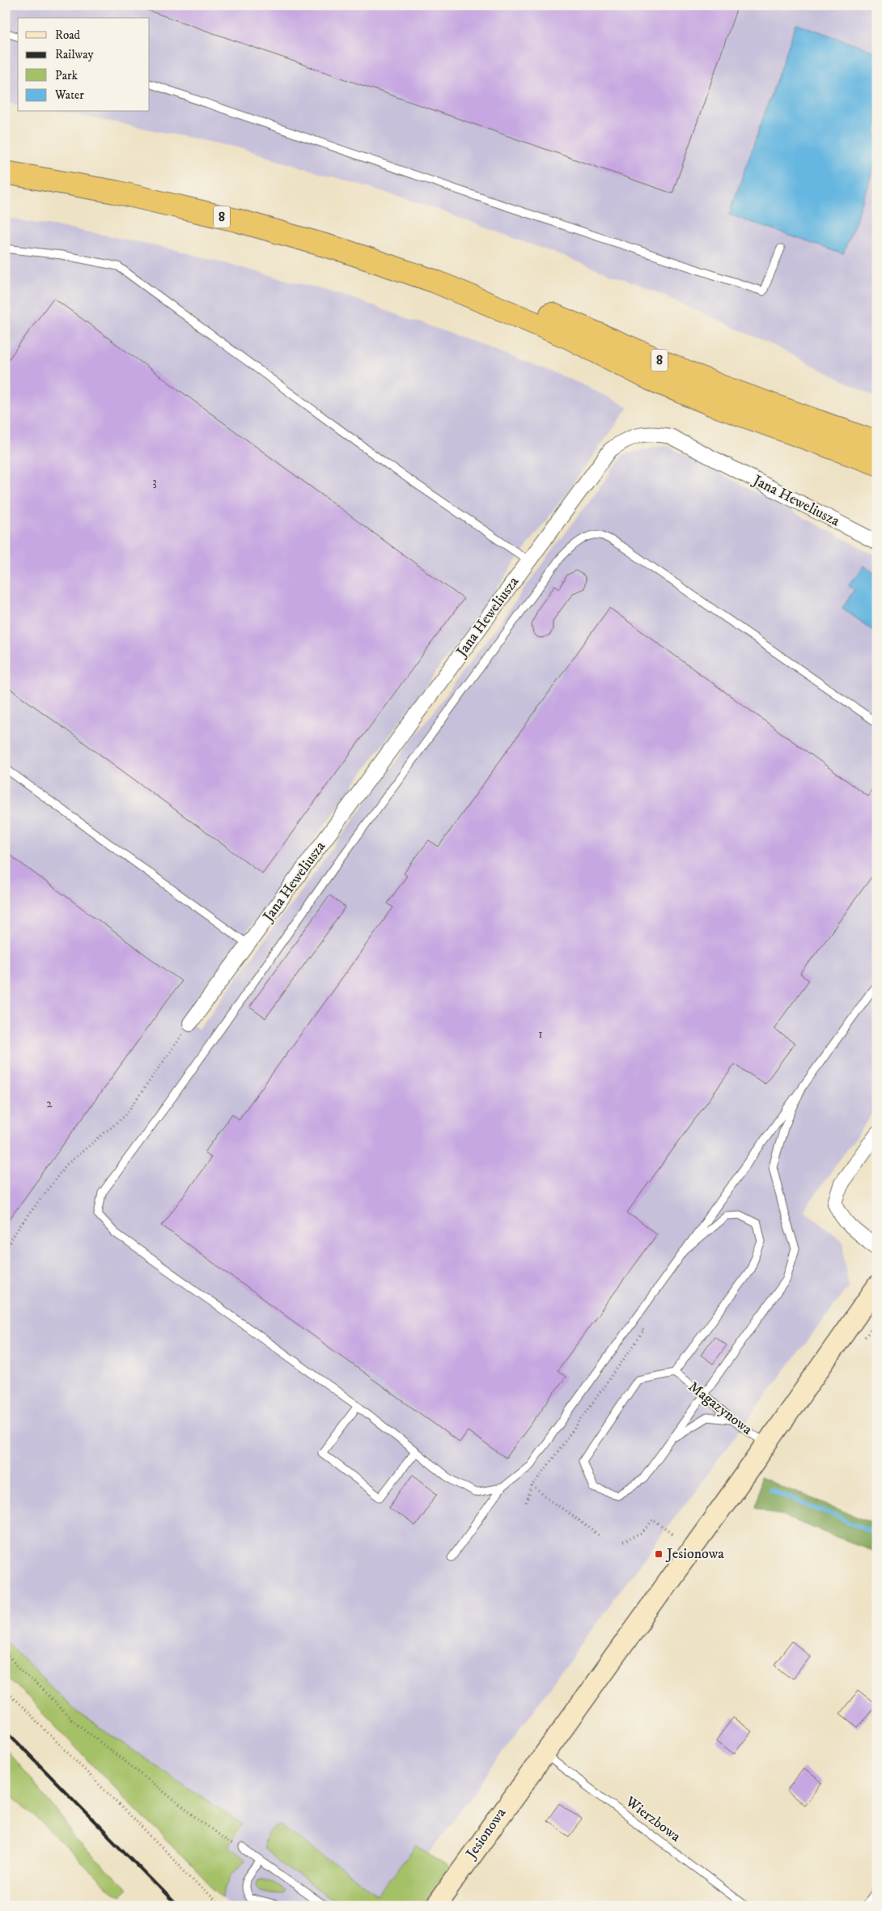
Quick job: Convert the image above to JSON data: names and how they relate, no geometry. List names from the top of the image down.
{
  "streets": {
    "highway": ["8"],
    "street": ["Jana Heweliusza", "Jesionowa"],
    "lane": ["Magazynowa", "Wierzbowa"]
  },
  "crossings": [
    ["Magazynowa", "Jesionowa"],
    ["Wierzbowa", "Jesionowa"]
  ],
  "places": {
    "transit": ["Jesionowa"]
  },
  "house_numbers": ["3", "1", "2"],
  "legend": [
    "Road",
    "Railway",
    "Park",
    "Water"
  ]
}
